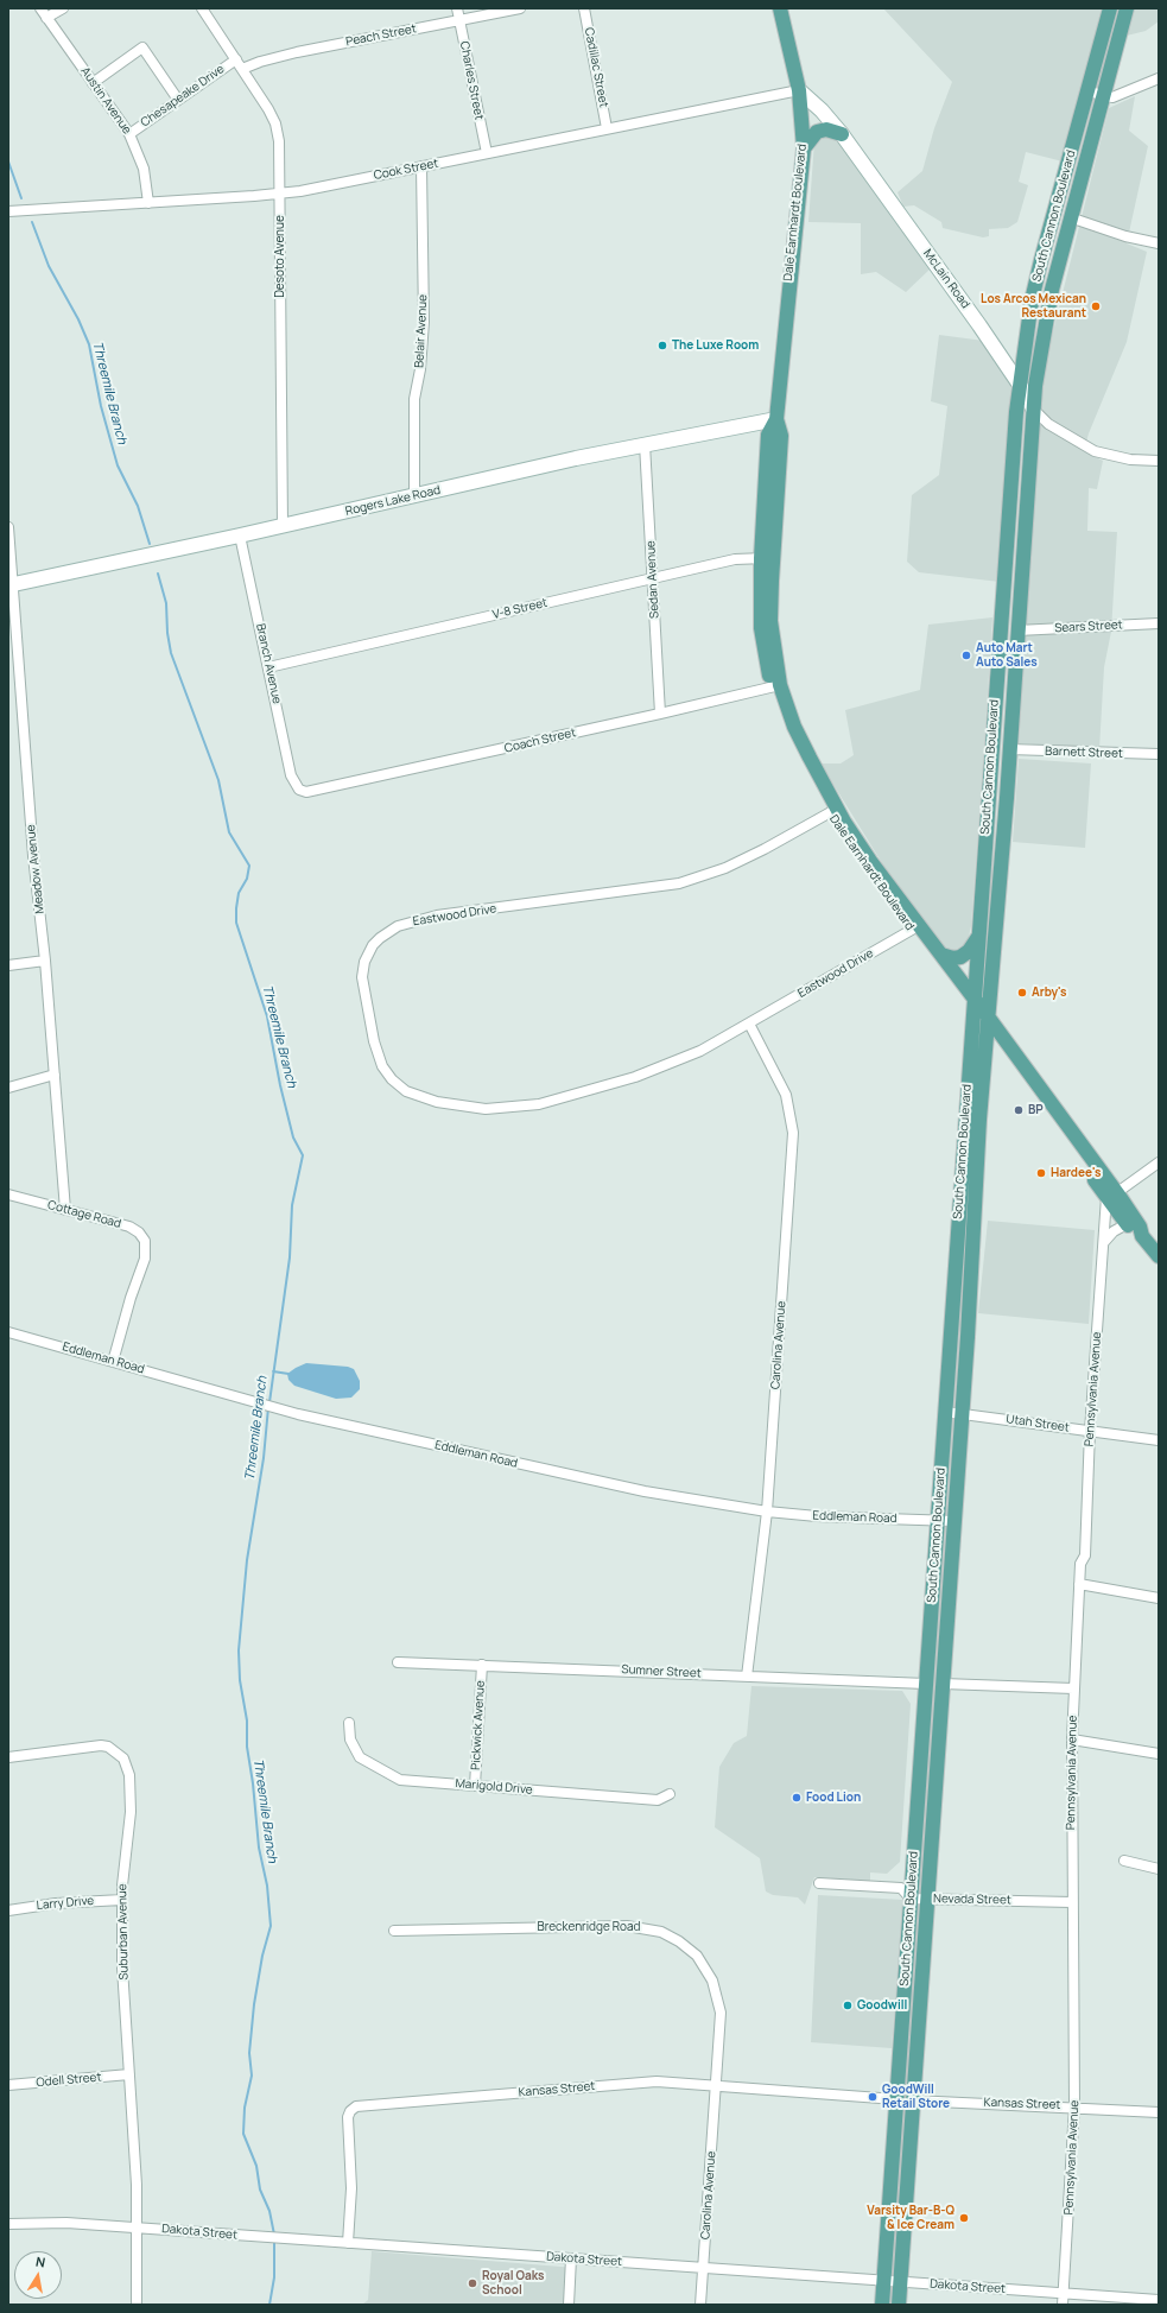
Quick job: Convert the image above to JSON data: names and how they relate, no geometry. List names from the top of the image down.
{
  "streets": {
    "main road": [
      "Dale Earnhardt Boulevard",
      "South Cannon Boulevard",
      "McLain Road",
      "Rogers Lake Road"
    ],
    "street": [
      "Peach Street",
      "Cadillac Street",
      "Charles Street",
      "Chesapeake Drive",
      "Austin Avenue",
      "Cook Street",
      "Desoto Avenue",
      "Belair Avenue",
      "Sedan Avenue",
      "V-8 Street",
      "Sears Street",
      "Branch Avenue",
      "Coach Street",
      "Barnett Street",
      "Meadow Avenue",
      "Eastwood Drive",
      "Cottage Road",
      "Carolina Avenue",
      "Eddleman Road",
      "Pennsylvania Avenue",
      "Utah Street",
      "Sumner Street",
      "Pickwick Avenue",
      "Marigold Drive",
      "Nevada Street",
      "Larry Drive",
      "Breckenridge Road",
      "Suburban Avenue",
      "Odell Street",
      "Kansas Street",
      "Dakota Street"
    ]
  },
  "crossings": [
    ["Peach Street", "Charles Street"],
    ["Peach Street", "Desoto Avenue"],
    ["Cadillac Street", "Cook Street"],
    ["Charles Street", "Cook Street"],
    ["Chesapeake Drive", "Austin Avenue"],
    ["Chesapeake Drive", "Desoto Avenue"],
    ["Austin Avenue", "Cook Street"],
    ["Cook Street", "Dale Earnhardt Boulevard"],
    ["Cook Street", "Desoto Avenue"],
    ["Cook Street", "McLain Road"],
    ["Cook Street", "Belair Avenue"],
    ["Dale Earnhardt Boulevard", "South Cannon Boulevard"],
    ["Dale Earnhardt Boulevard", "McLain Road"],
    ["Dale Earnhardt Boulevard", "Rogers Lake Road"],
    ["Dale Earnhardt Boulevard", "V-8 Street"],
    ["Dale Earnhardt Boulevard", "Coach Street"],
    ["Dale Earnhardt Boulevard", "Eastwood Drive"],
    ["Dale Earnhardt Boulevard", "Pennsylvania Avenue"],
    ["South Cannon Boulevard", "McLain Road"],
    ["South Cannon Boulevard", "Sears Street"],
    ["South Cannon Boulevard", "Barnett Street"],
    ["South Cannon Boulevard", "Eddleman Road"],
    ["South Cannon Boulevard", "Utah Street"],
    ["South Cannon Boulevard", "Sumner Street"],
    ["South Cannon Boulevard", "Nevada Street"],
    ["South Cannon Boulevard", "Kansas Street"],
    ["South Cannon Boulevard", "Dakota Street"],
    ["Desoto Avenue", "Rogers Lake Road"],
    ["Belair Avenue", "Rogers Lake Road"],
    ["Rogers Lake Road", "Sedan Avenue"],
    ["Rogers Lake Road", "Branch Avenue"],
    ["Rogers Lake Road", "Meadow Avenue"],
    ["Sedan Avenue", "V-8 Street"],
    ["Sedan Avenue", "Coach Street"],
    ["V-8 Street", "Branch Avenue"],
    ["Branch Avenue", "Coach Street"],
    ["Meadow Avenue", "Cottage Road"],
    ["Eastwood Drive", "Carolina Avenue"],
    ["Cottage Road", "Eddleman Road"],
    ["Carolina Avenue", "Eddleman Road"],
    ["Carolina Avenue", "Sumner Street"],
    ["Carolina Avenue", "Breckenridge Road"],
    ["Carolina Avenue", "Kansas Street"],
    ["Carolina Avenue", "Dakota Street"],
    ["Pennsylvania Avenue", "Utah Street"],
    ["Pennsylvania Avenue", "Nevada Street"],
    ["Pennsylvania Avenue", "Kansas Street"],
    ["Pennsylvania Avenue", "Dakota Street"],
    ["Sumner Street", "Pickwick Avenue"],
    ["Pickwick Avenue", "Marigold Drive"],
    ["Larry Drive", "Suburban Avenue"],
    ["Breckenridge Road", "Kansas Street"],
    ["Suburban Avenue", "Odell Street"],
    ["Suburban Avenue", "Dakota Street"],
    ["Kansas Street", "Dakota Street"]
  ],
  "water": ["Threemile Branch"],
  "places": [
    "Los Arcos Mexican Restaurant",
    "The Luxe Room",
    "Auto Mart Auto Sales",
    "Arby's",
    "BP",
    "Hardee's",
    "Food Lion",
    "Goodwill",
    "GoodWill Retail Store",
    "Varsity Bar-B-Q & Ice Cream",
    "Royal Oaks School"
  ],
  "north": "top"
}
